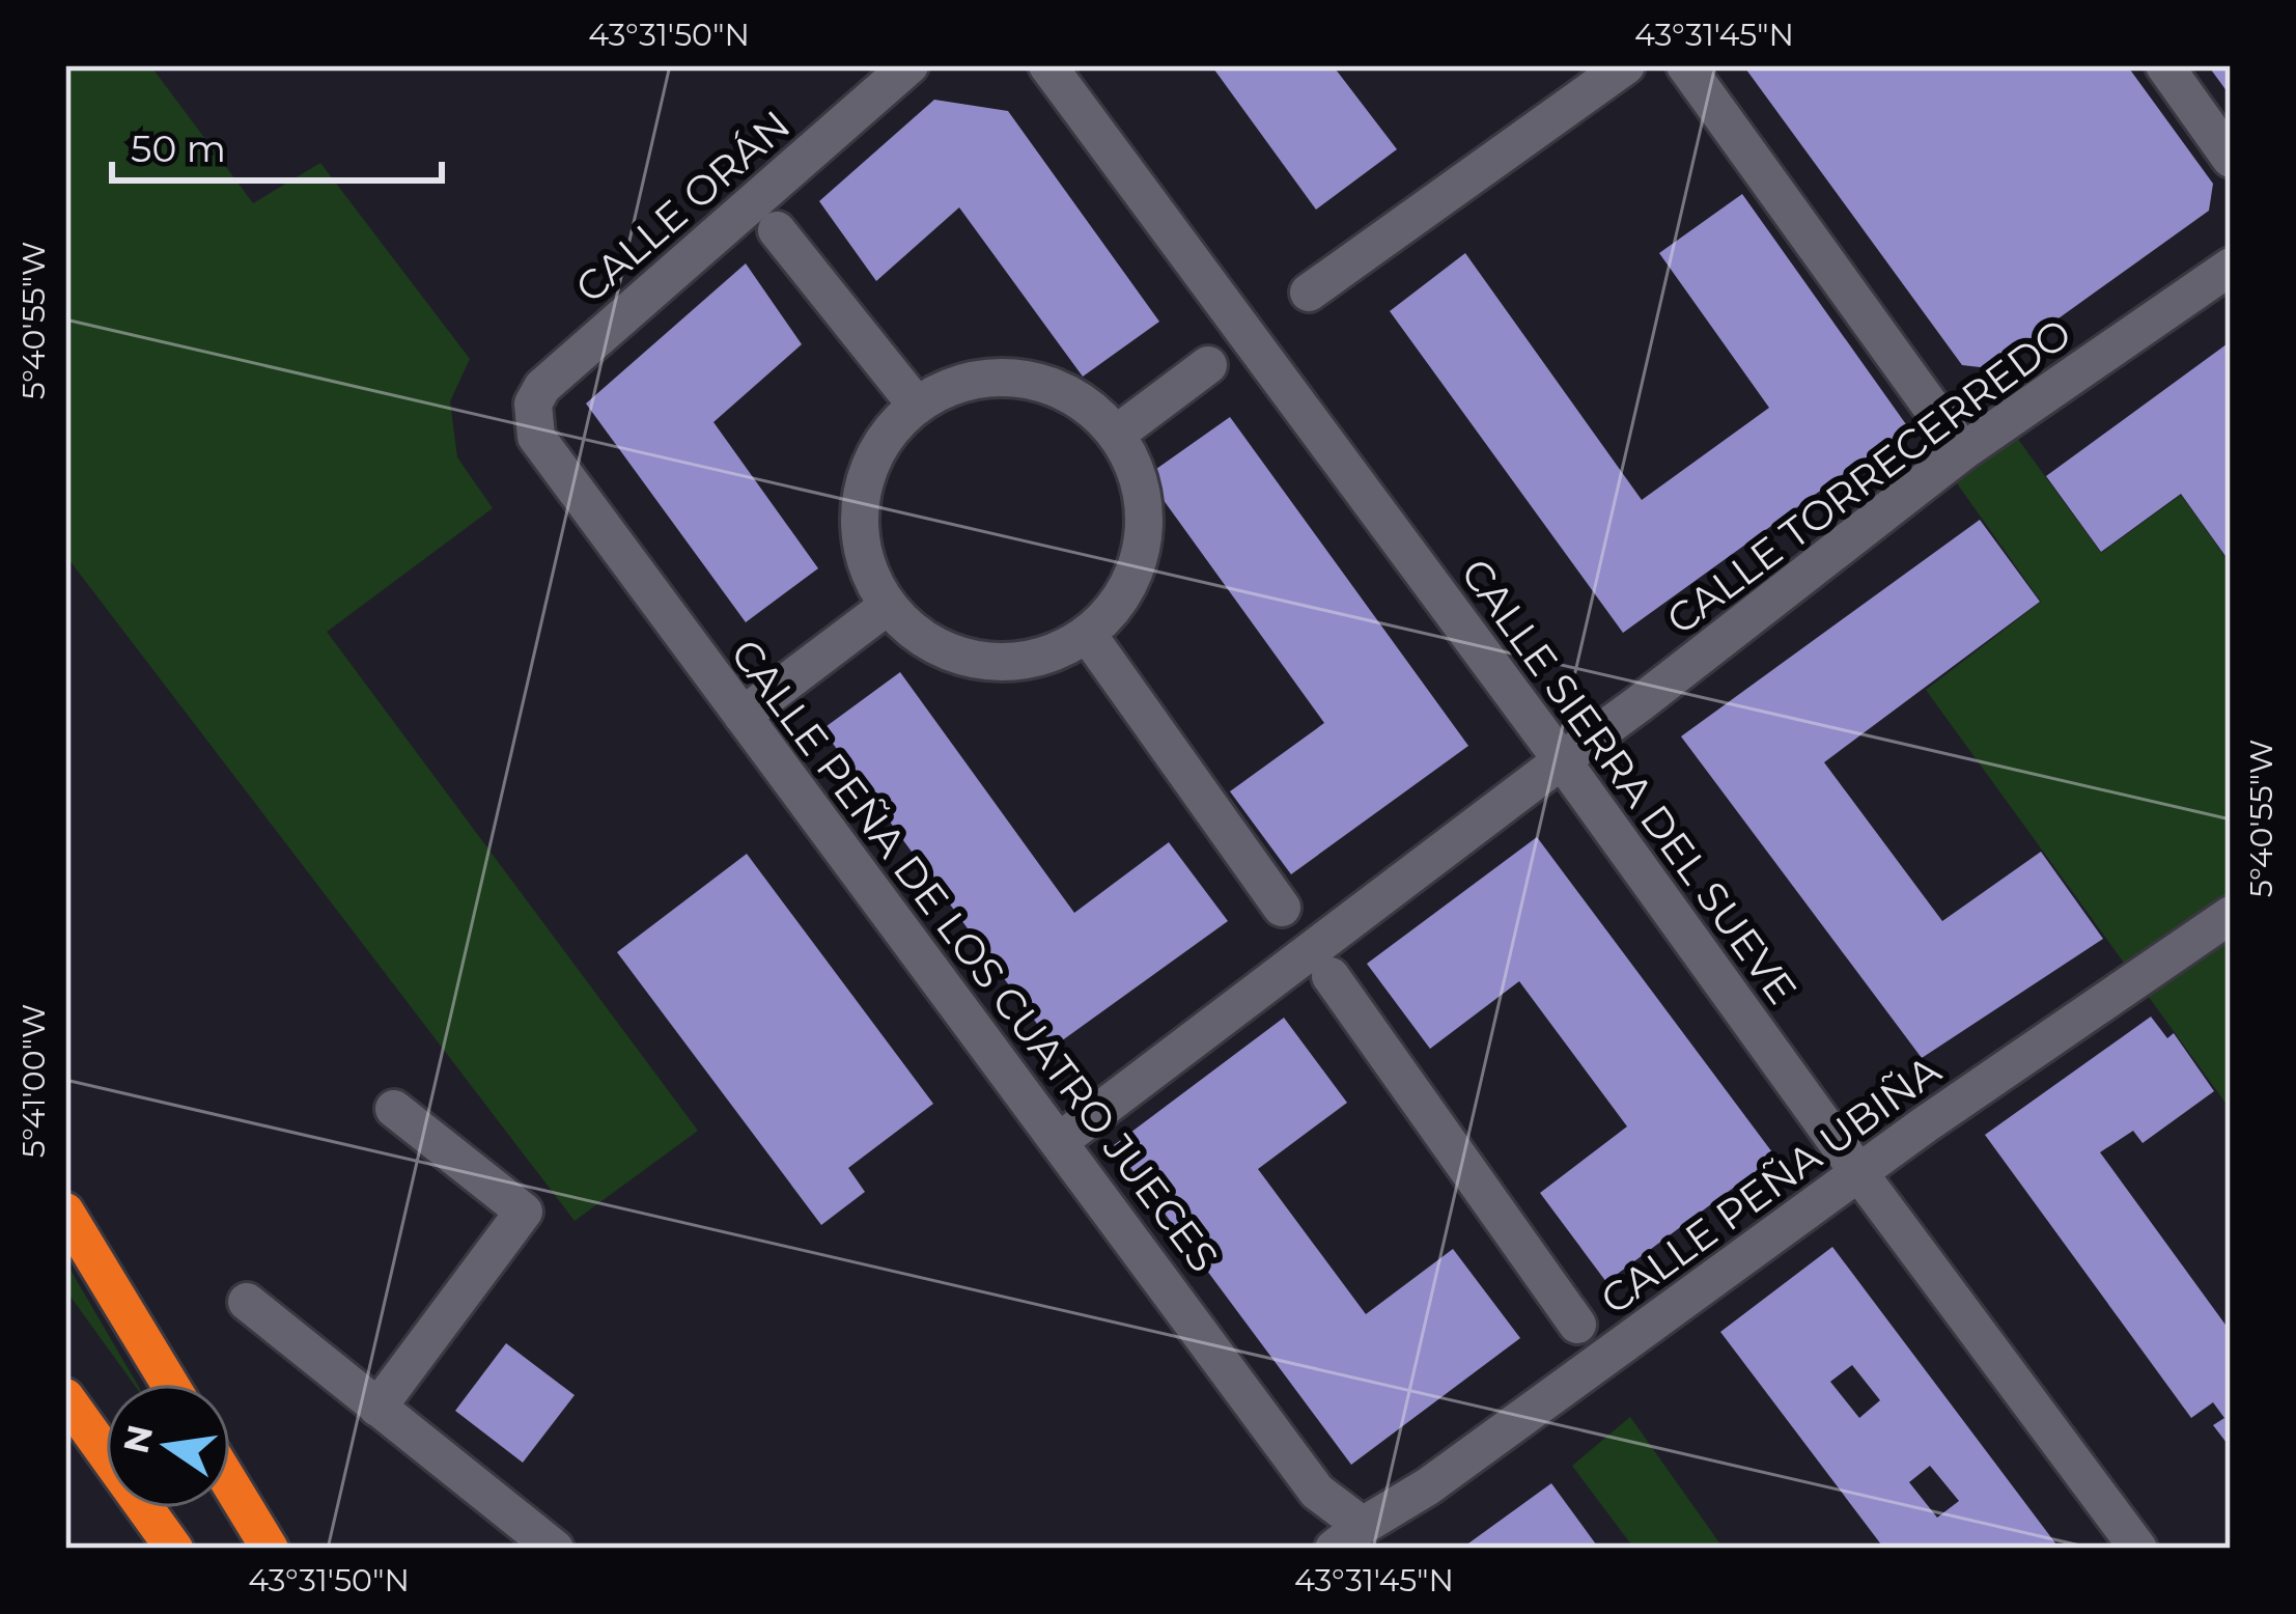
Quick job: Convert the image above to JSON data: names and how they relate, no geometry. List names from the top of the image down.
{
  "streets": {
    "street": [
      "CALLE ORÁN",
      "CALLE TORRECERREDO",
      "CALLE SIERRA DEL SUEVE",
      "CALLE PEÑA DE LOS CUATRO JUECES",
      "CALLE PEÑA UBIÑA"
    ]
  },
  "crossings": [
    ["CALLE ORÁN", "CALLE PEÑA DE LOS CUATRO JUECES"],
    ["CALLE TORRECERREDO", "CALLE SIERRA DEL SUEVE"],
    ["CALLE TORRECERREDO", "CALLE PEÑA DE LOS CUATRO JUECES"],
    ["CALLE SIERRA DEL SUEVE", "CALLE PEÑA UBIÑA"],
    ["CALLE PEÑA DE LOS CUATRO JUECES", "CALLE PEÑA UBIÑA"]
  ],
  "scale_bar": "50 m",
  "north": "left",
  "coordinates": [
    "43°31'50\"N",
    "43°31'45\"N",
    "5°40'55\"W",
    "5°41'00\"W"
  ]
}
